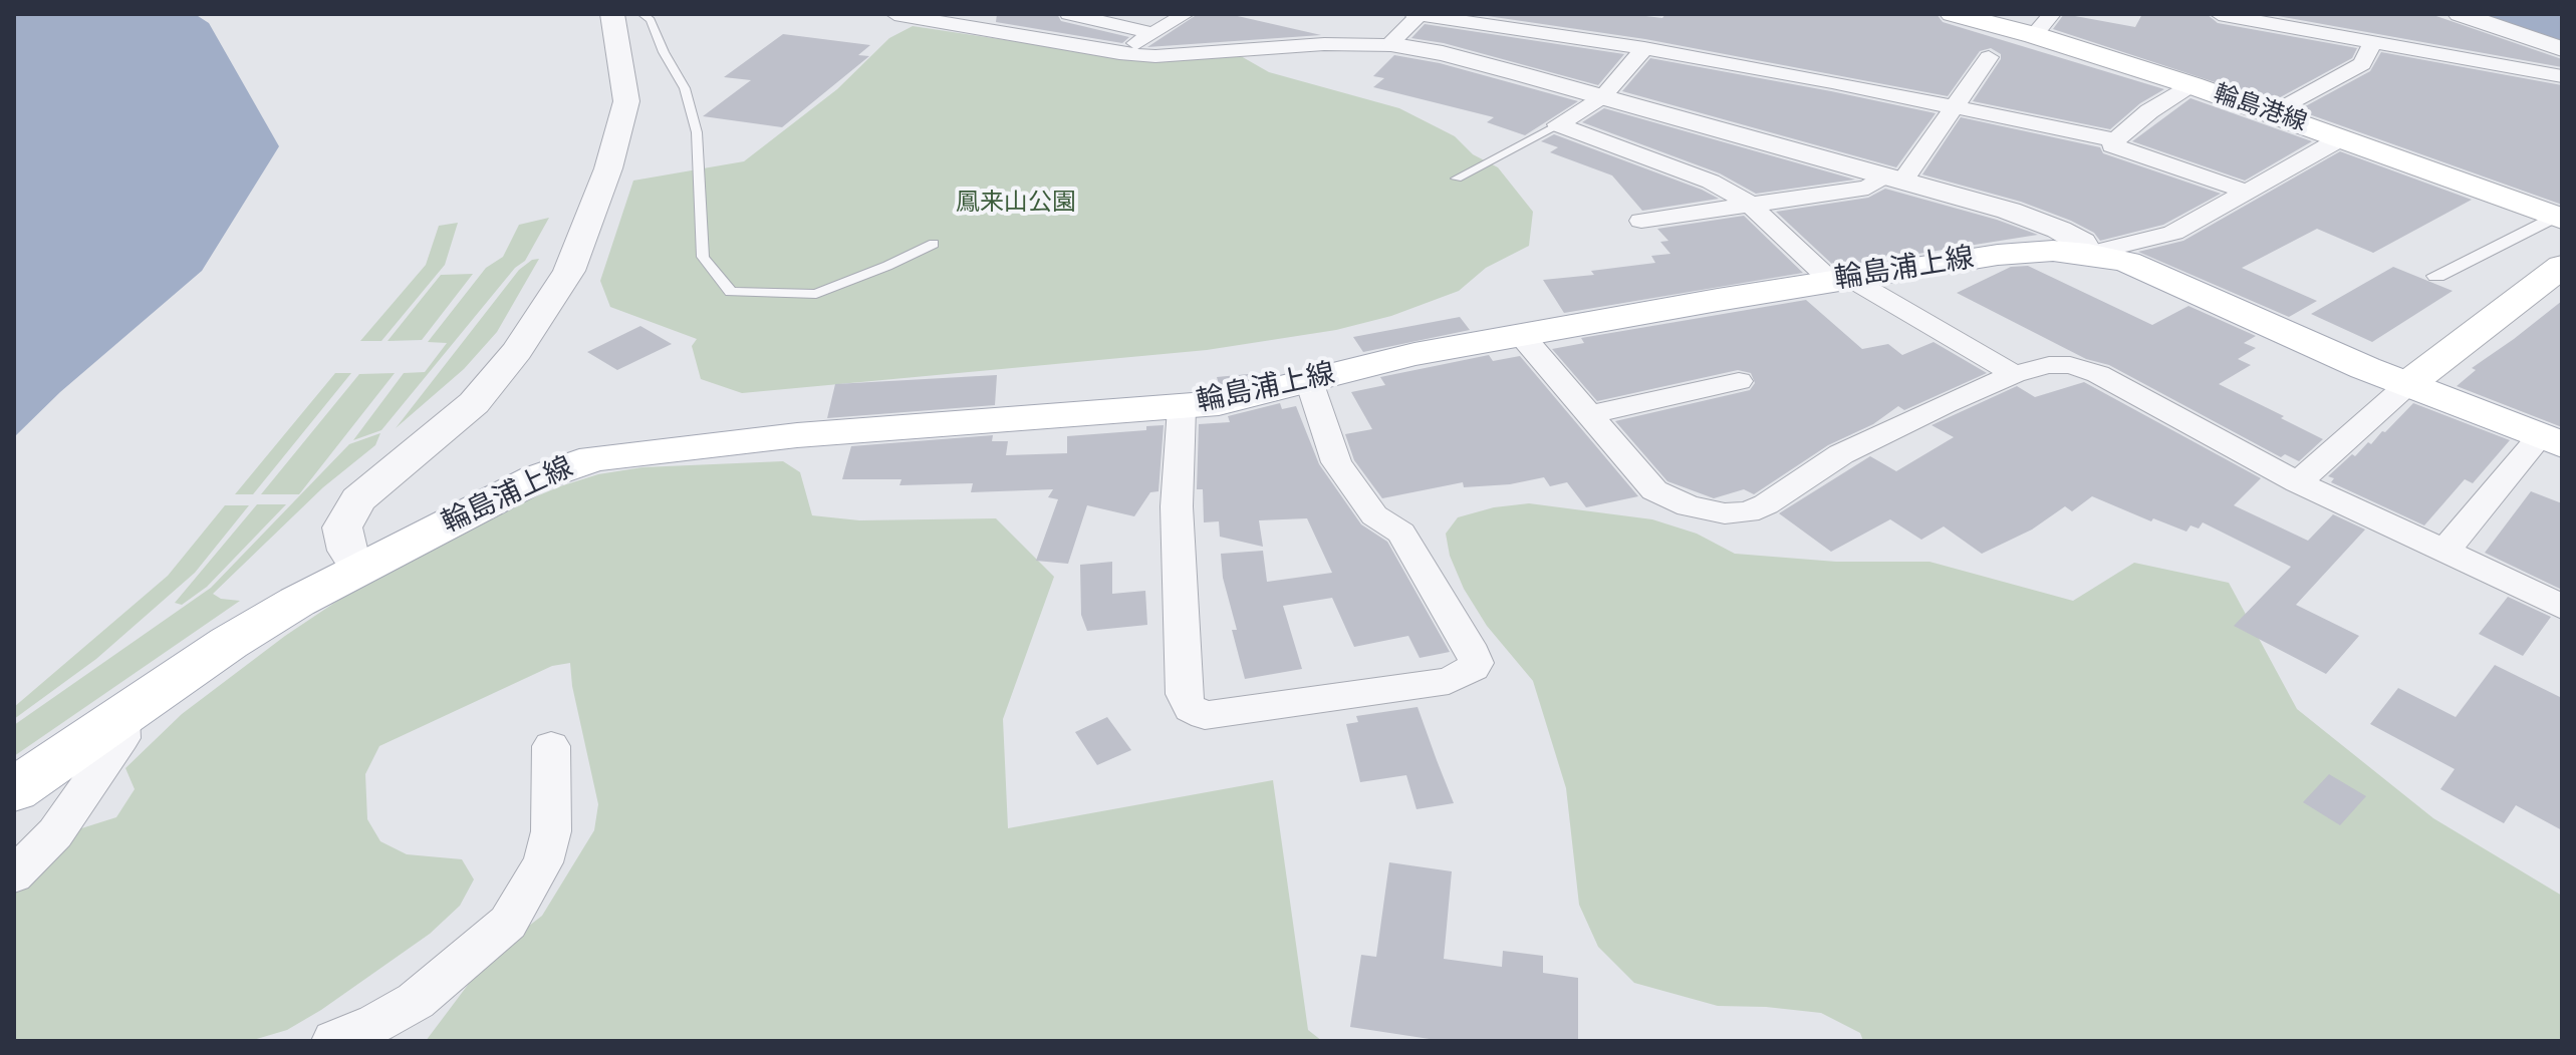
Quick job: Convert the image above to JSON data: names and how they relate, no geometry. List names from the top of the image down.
{
  "streets": {
    "main road": ["輪島港線", "輪島浦上線"]
  },
  "parks": ["鳳来山公園"]
}
